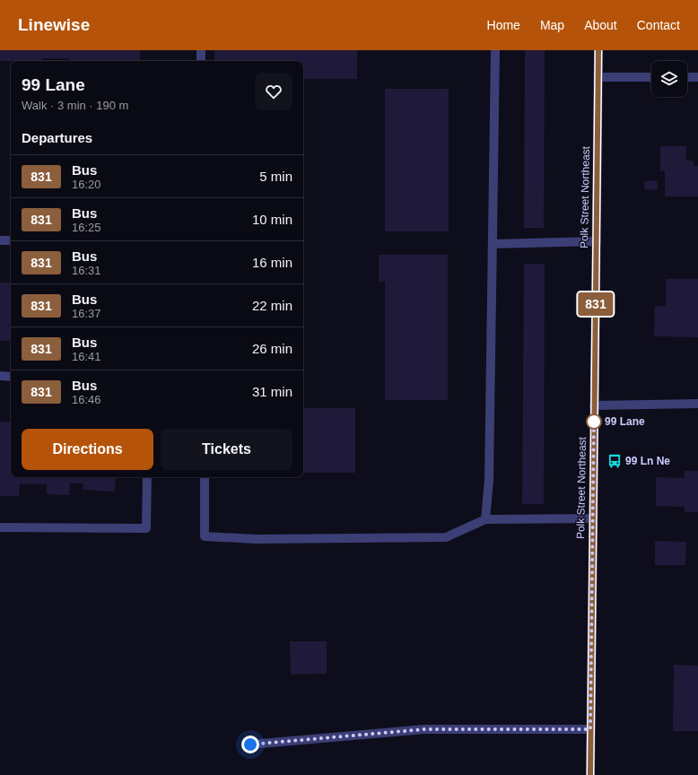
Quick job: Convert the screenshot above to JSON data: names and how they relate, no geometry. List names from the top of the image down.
{
  "streets": {
    "street": ["Polk Street Northeast"]
  },
  "places": {
    "other": ["99 Lane"],
    "bus stop": ["99 Ln Ne"]
  },
  "lines": ["bus line 831"],
  "page": {
    "header": "Linewise",
    "nav": [
      "Home",
      "Map",
      "About",
      "Contact"
    ],
    "on_map": "831",
    "heading": [
      ["99 Lane", "Walk · 3 min · 190 m"],
      "Departures"
    ],
    "list": [
      {
        "mark": "831",
        "name": "Bus",
        "note": "16:20",
        "value": "5 min"
      },
      {
        "mark": "831",
        "name": "Bus",
        "note": "16:25",
        "value": "10 min"
      },
      {
        "mark": "831",
        "name": "Bus",
        "note": "16:31",
        "value": "16 min"
      },
      {
        "mark": "831",
        "name": "Bus",
        "note": "16:37",
        "value": "22 min"
      },
      {
        "mark": "831",
        "name": "Bus",
        "note": "16:41",
        "value": "26 min"
      },
      {
        "mark": "831",
        "name": "Bus",
        "note": "16:46",
        "value": "31 min"
      }
    ],
    "buttons": ["Directions", "Tickets"]
  }
}
